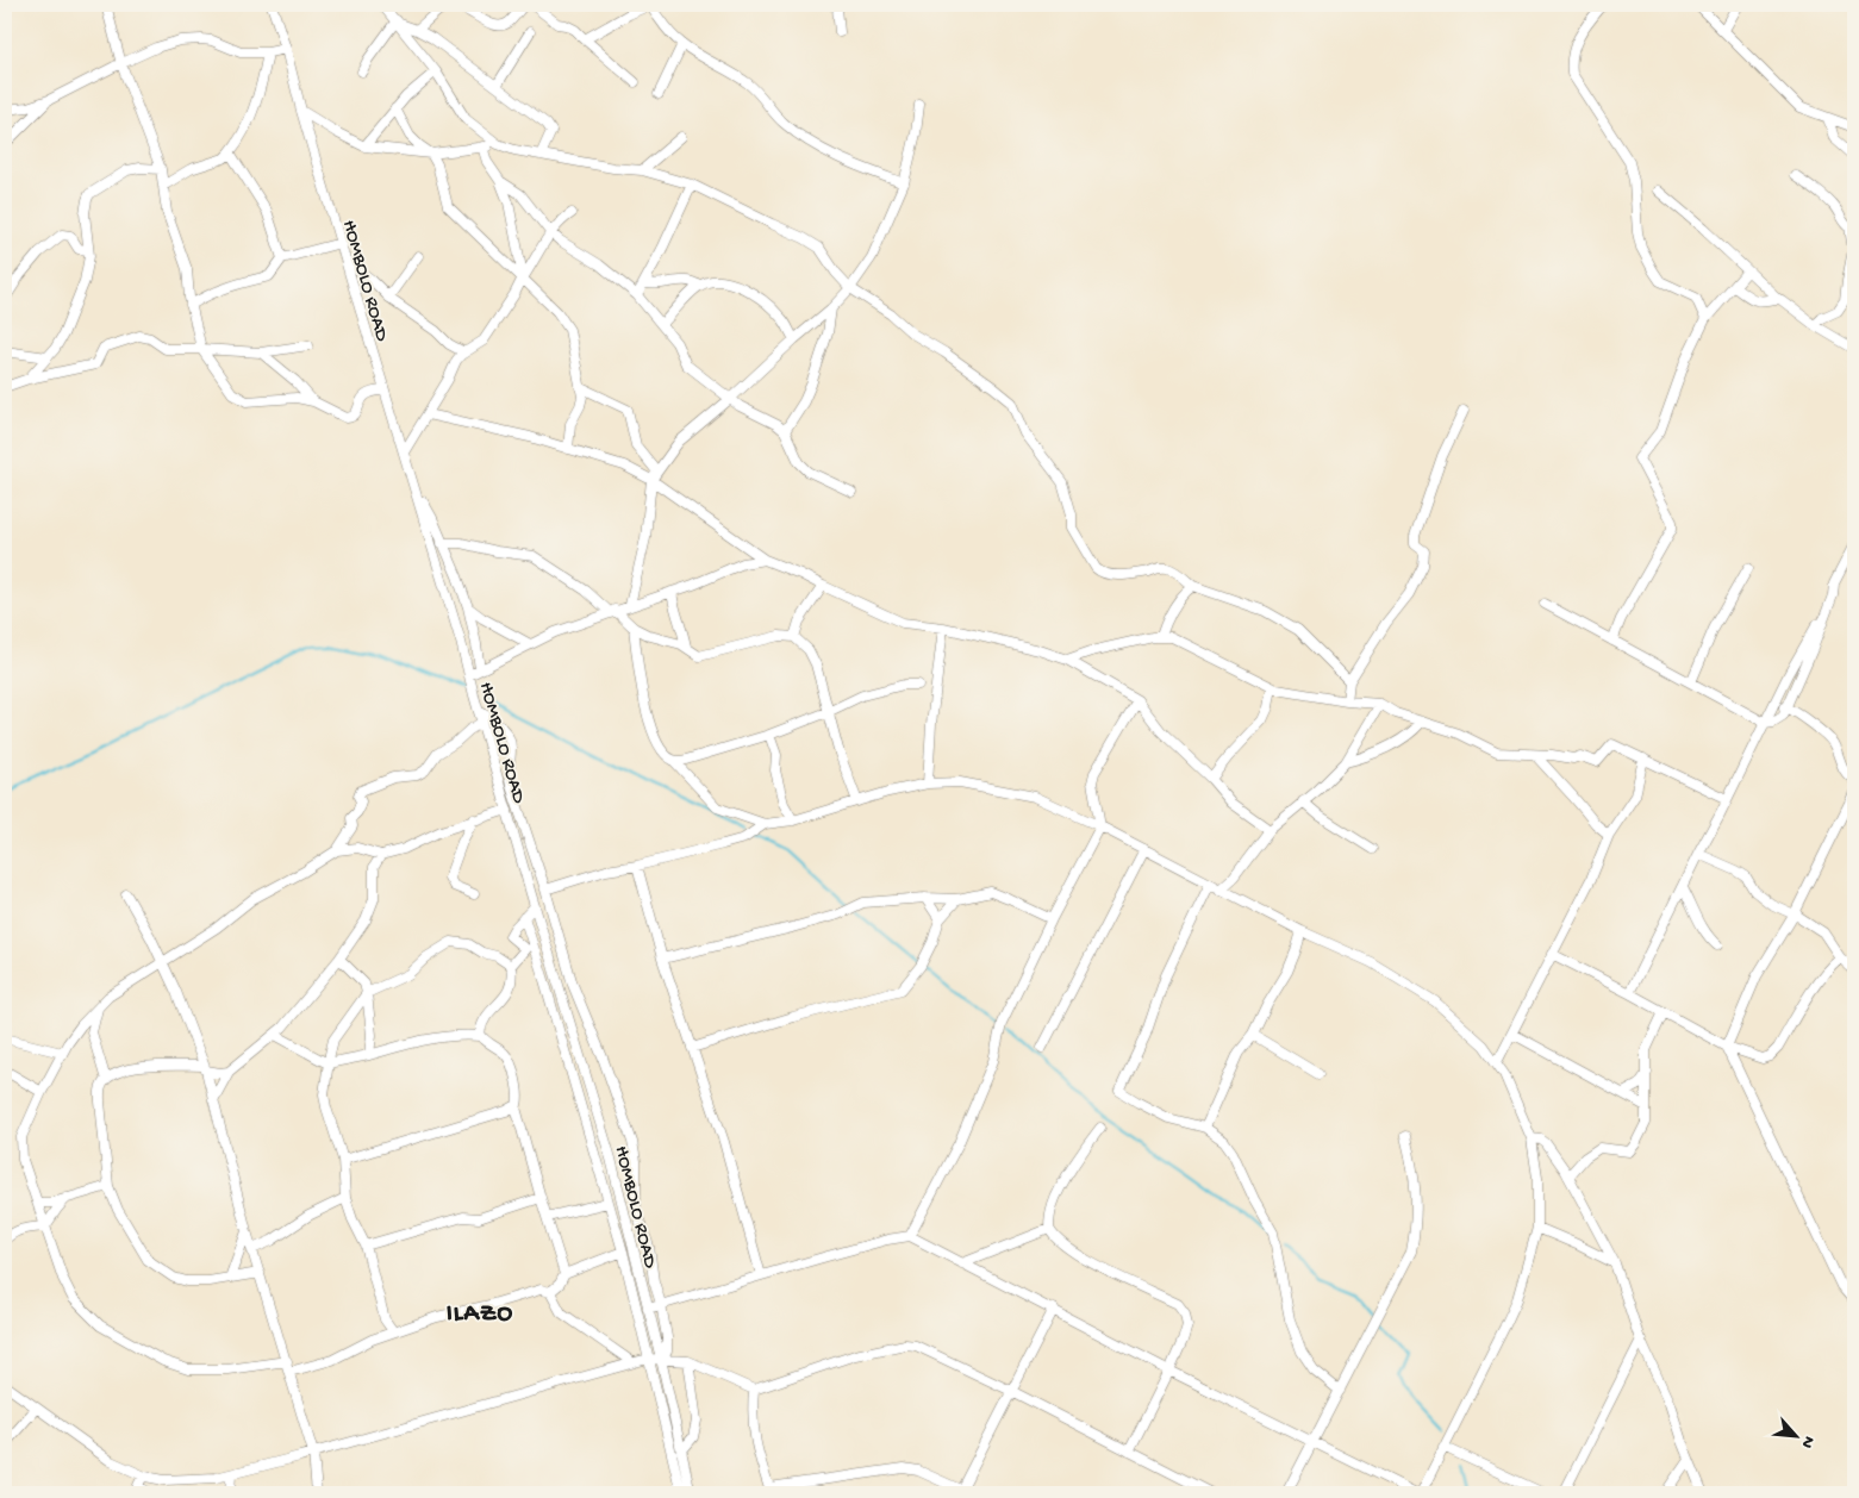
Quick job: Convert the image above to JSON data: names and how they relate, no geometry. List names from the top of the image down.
{
  "streets": {
    "street": ["HOMBOLO ROAD"]
  },
  "districts": ["ILAZO"],
  "north": "bottom right"
}
